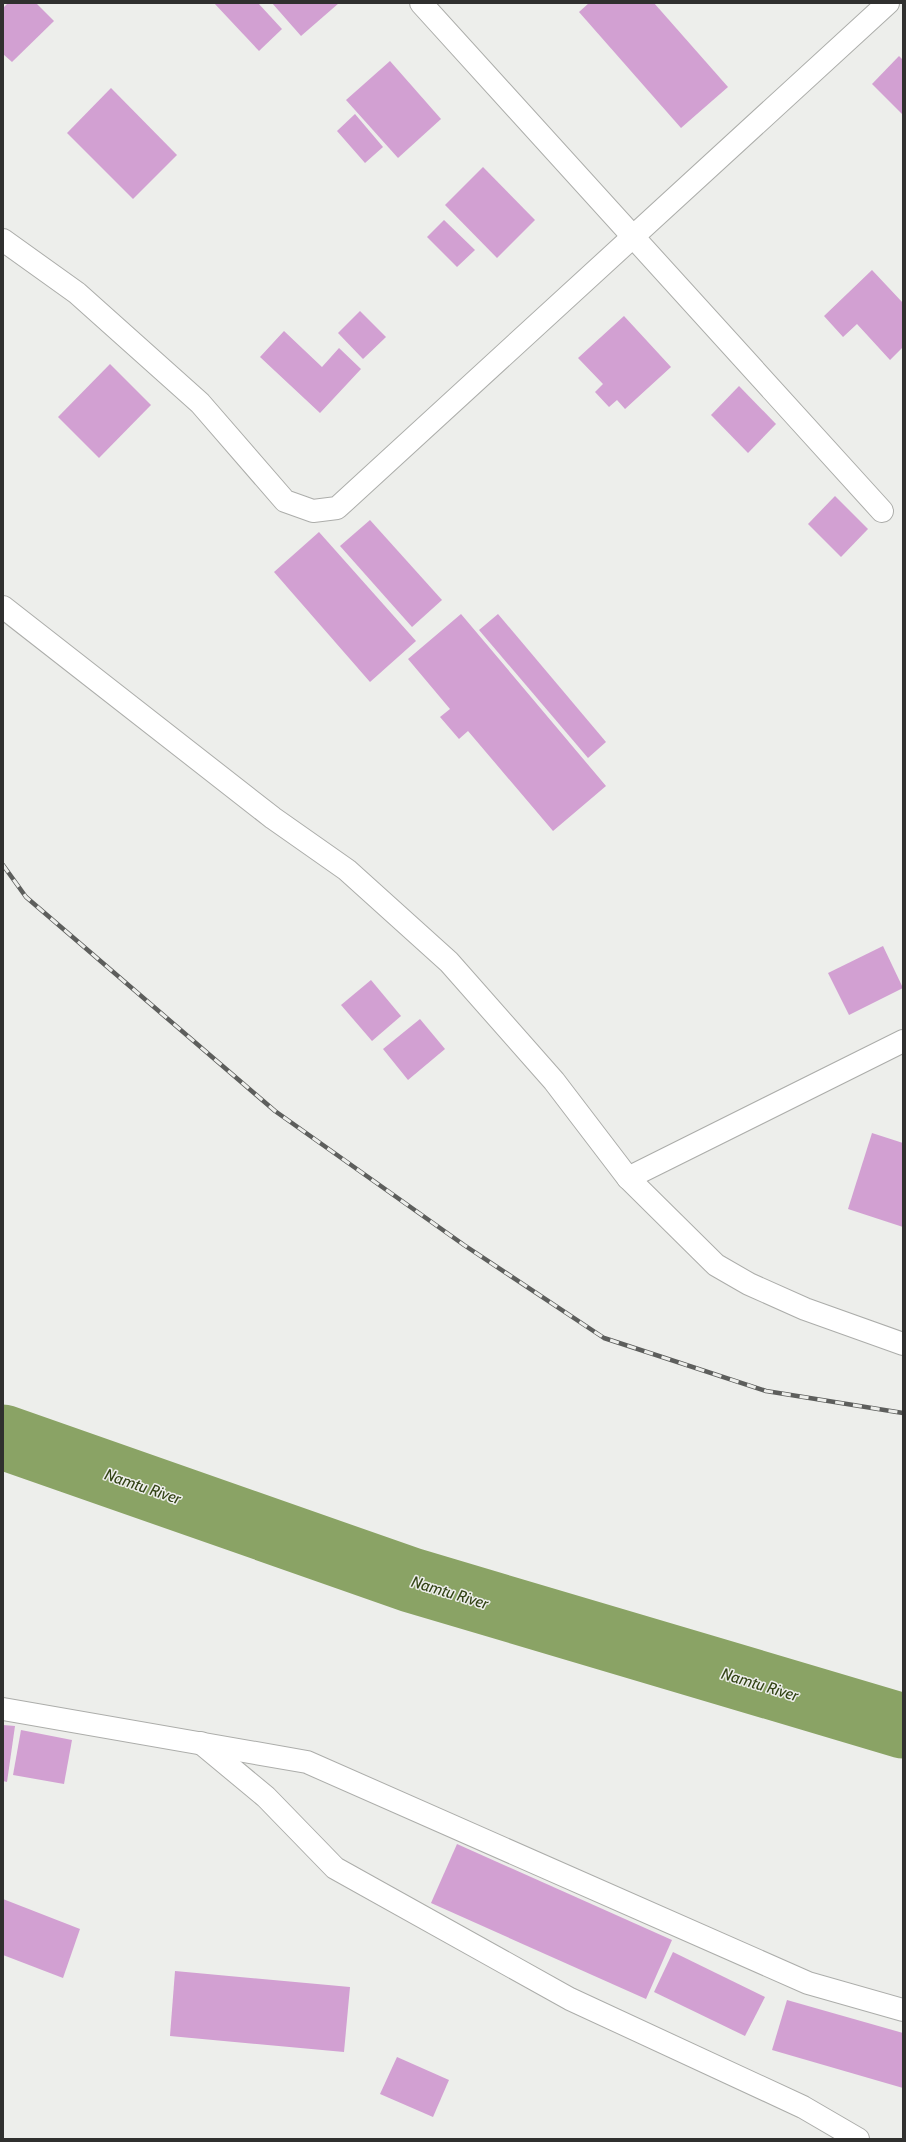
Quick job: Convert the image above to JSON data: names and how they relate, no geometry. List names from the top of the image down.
{
  "water": ["Namtu River"]
}
